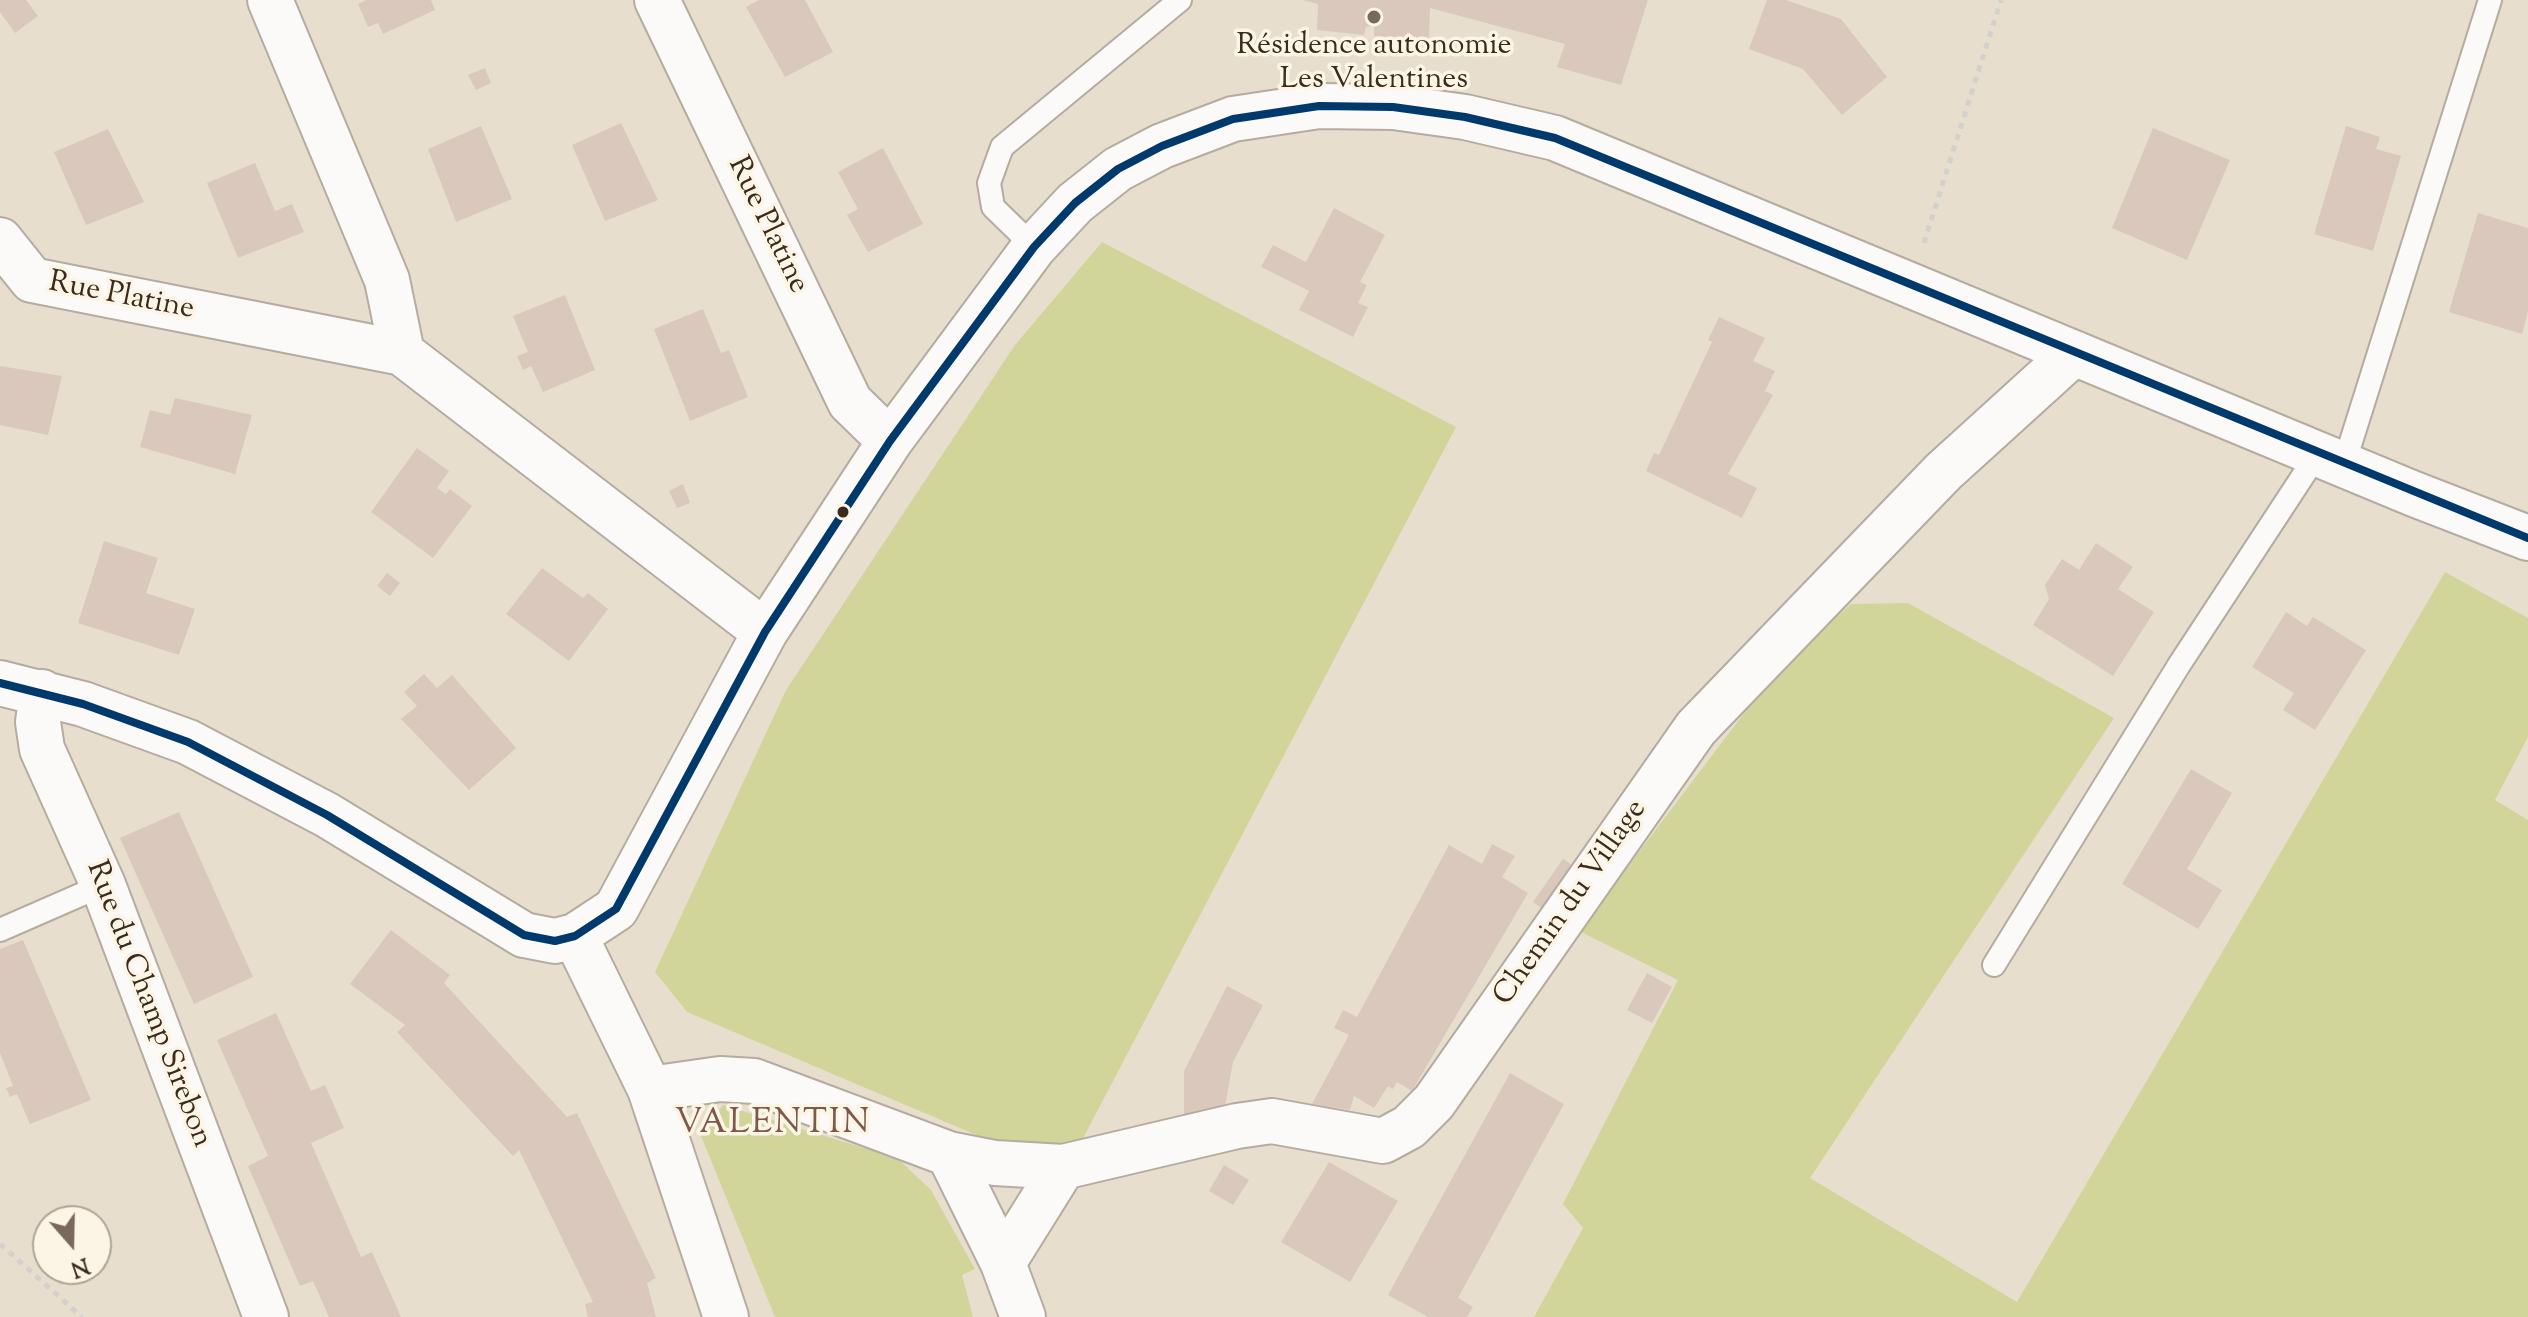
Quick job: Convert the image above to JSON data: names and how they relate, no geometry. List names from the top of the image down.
{
  "streets": {
    "street": ["Rue Platine", "Chemin du Village", "Rue du Champ Sirebon"]
  },
  "districts": ["VALENTIN"],
  "places": ["Résidence autonomie Les Valentines"],
  "north": "bottom"
}
